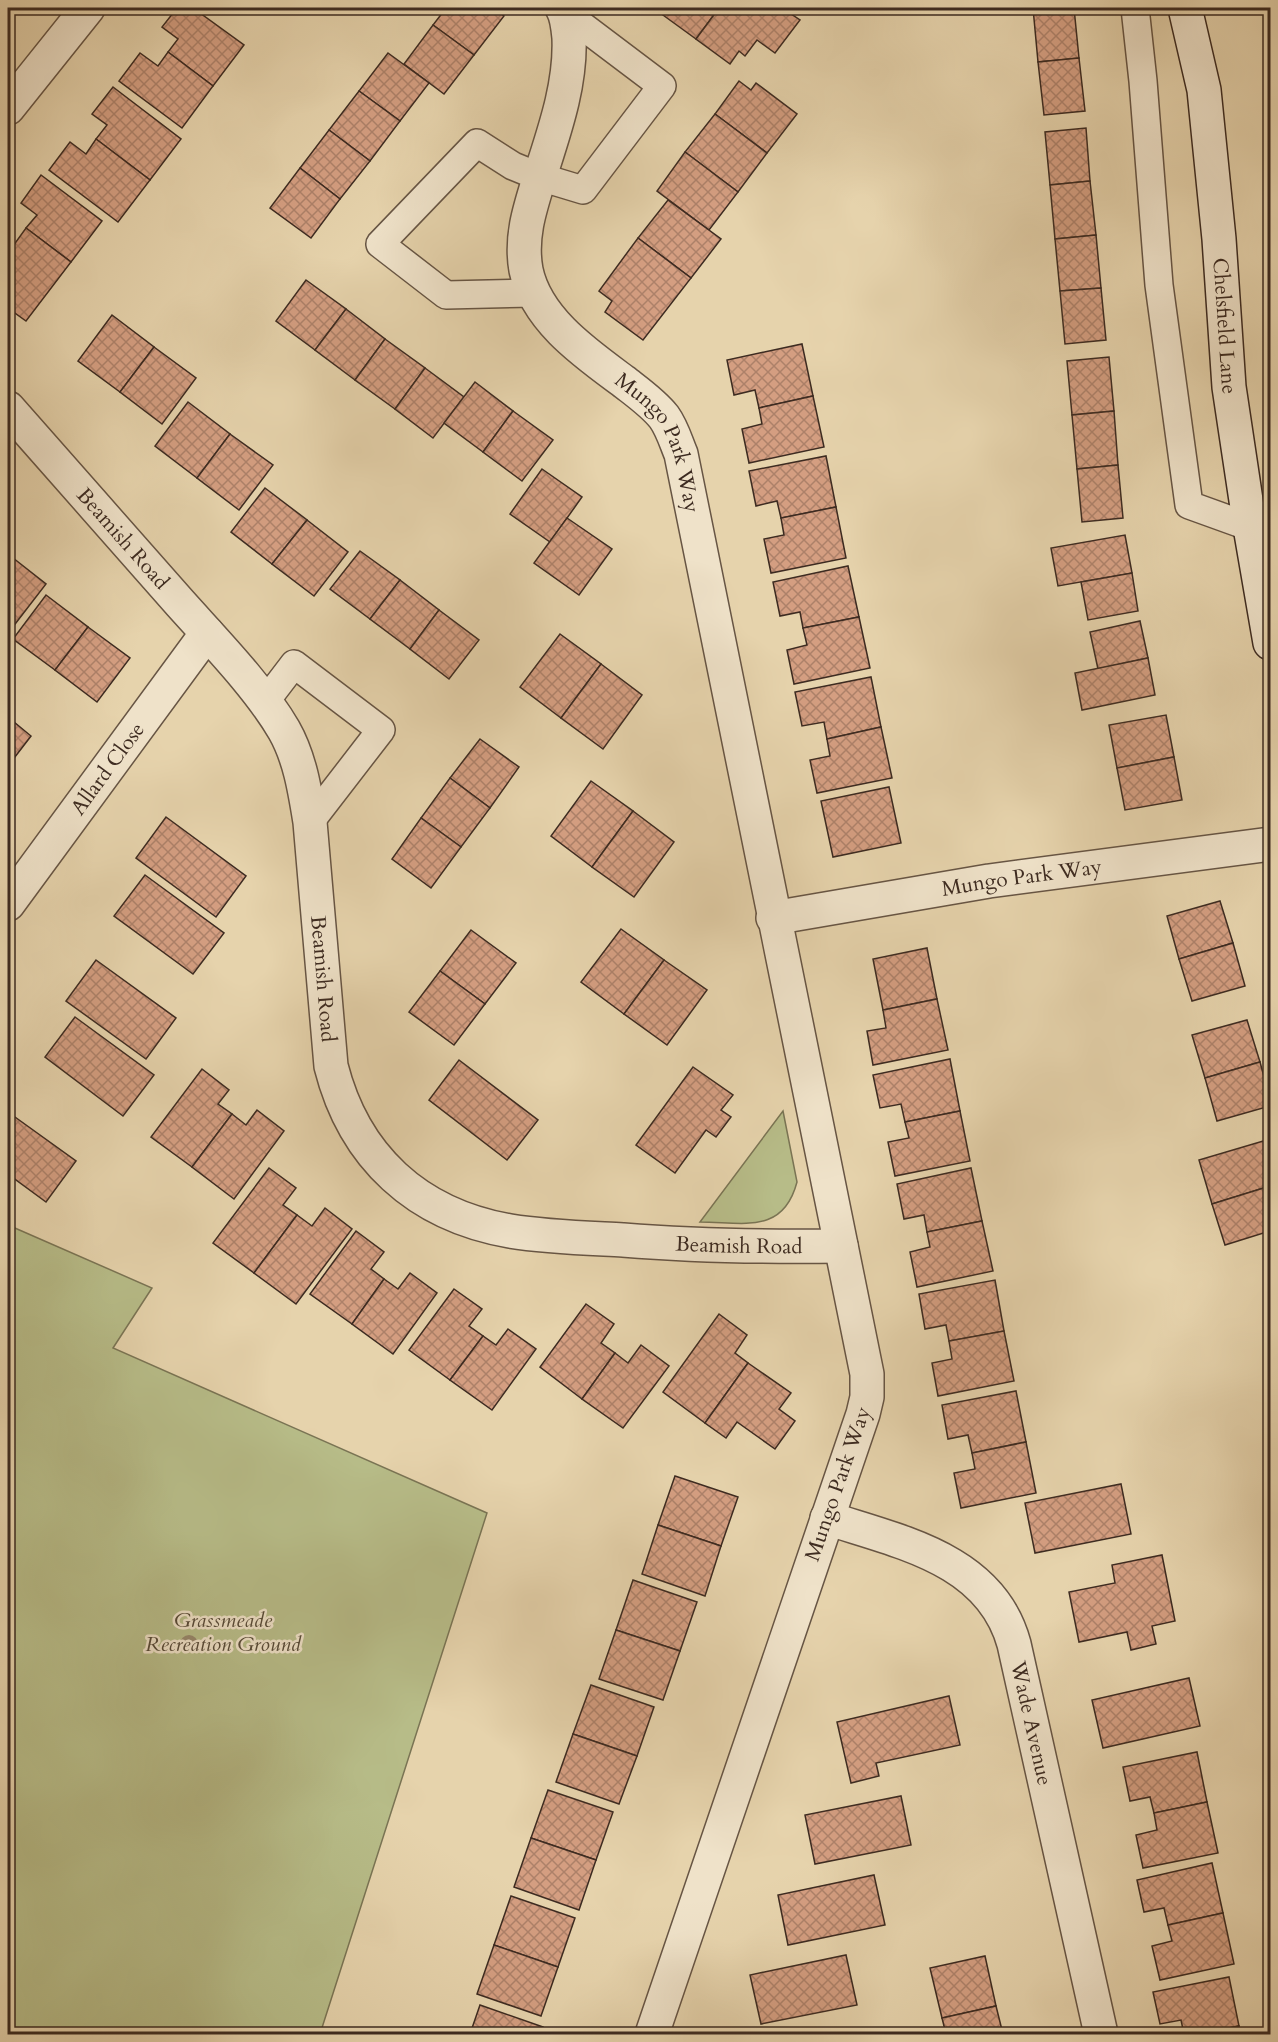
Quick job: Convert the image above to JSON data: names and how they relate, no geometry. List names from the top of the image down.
{
  "streets": {
    "street": [
      "Chelsfield Lane",
      "Mungo Park Way",
      "Beamish Road",
      "Allard Close",
      "Wade Avenue"
    ]
  },
  "crossings": [
    ["Mungo Park Way", "Beamish Road"],
    ["Mungo Park Way", "Wade Avenue"],
    ["Beamish Road", "Allard Close"]
  ],
  "parks": ["Grassmeade Recreation Ground"]
}
